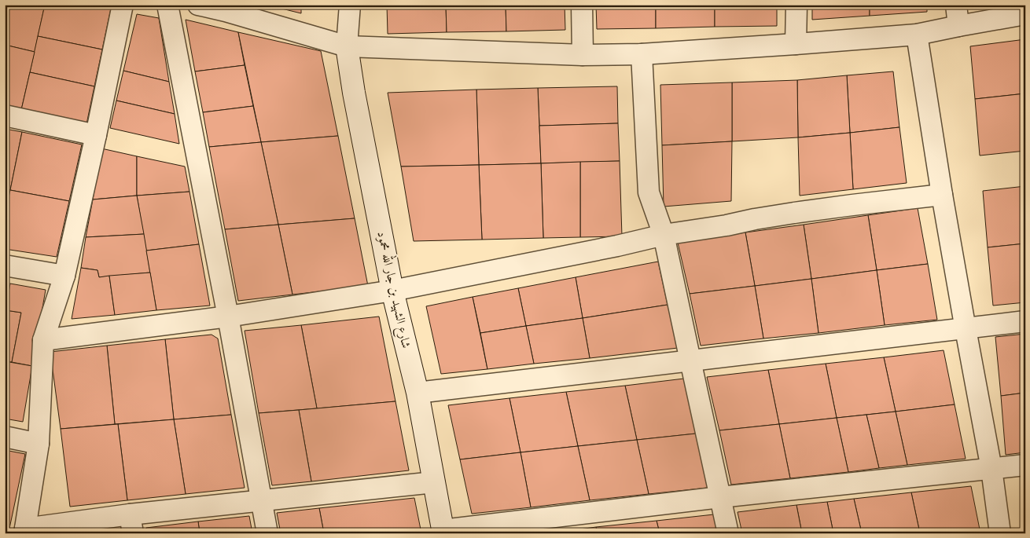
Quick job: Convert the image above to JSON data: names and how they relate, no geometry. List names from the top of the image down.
{
  "streets": {
    "street": ["شارع الشهيد بن جار الله محمود"]
  }
}
